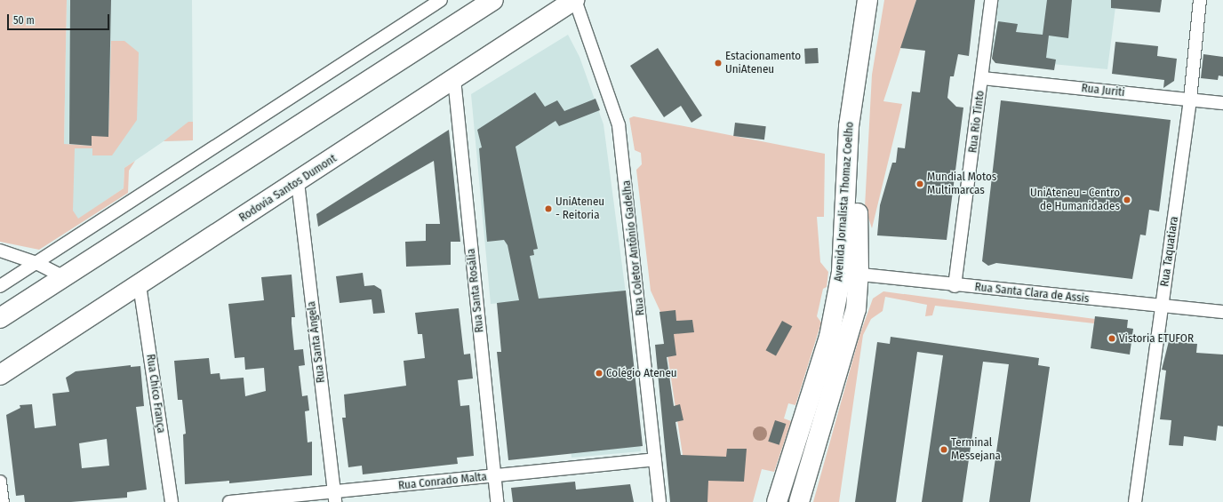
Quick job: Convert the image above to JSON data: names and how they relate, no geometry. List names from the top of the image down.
{
  "streets": {
    "main road": ["Rodovia Santos Dumont", "Avenida Jornalista Thomaz Coelho"],
    "street": [
      "Rua Juriti",
      "Rua Rio Tinto",
      "Rua Coletor Antônio Gadelha",
      "Rua Taquatiara",
      "Rua Santa Rosália",
      "Rua Santa Clara de Assis",
      "Rua Santa Ângela",
      "Rua Chico França",
      "Rua Conrado Malta"
    ]
  },
  "crossings": [
    ["Rua Juriti", "Rua Rio Tinto"],
    ["Rua Juriti", "Rua Taquatiara"],
    ["Rua Rio Tinto", "Rua Santa Clara de Assis"],
    ["Rodovia Santos Dumont", "Rua Coletor Antônio Gadelha"],
    ["Rodovia Santos Dumont", "Rua Santa Rosália"],
    ["Rodovia Santos Dumont", "Rua Santa Ângela"],
    ["Rodovia Santos Dumont", "Rua Chico França"],
    ["Avenida Jornalista Thomaz Coelho", "Rua Santa Clara de Assis"],
    ["Rua Coletor Antônio Gadelha", "Rua Conrado Malta"],
    ["Rua Taquatiara", "Rua Santa Clara de Assis"],
    ["Rua Santa Rosália", "Rua Conrado Malta"],
    ["Rua Santa Ângela", "Rua Conrado Malta"]
  ],
  "places": [
    "Estacionamento UniAteneu",
    "Mundial Motos Multimarcas",
    "UniAteneu - Centro de Humanidades",
    "UniAteneu - Reitoria",
    "Vistoria ETUFOR",
    "Colégio Ateneu",
    "Terminal Messejana"
  ],
  "scale_bar": "50 m"
}
